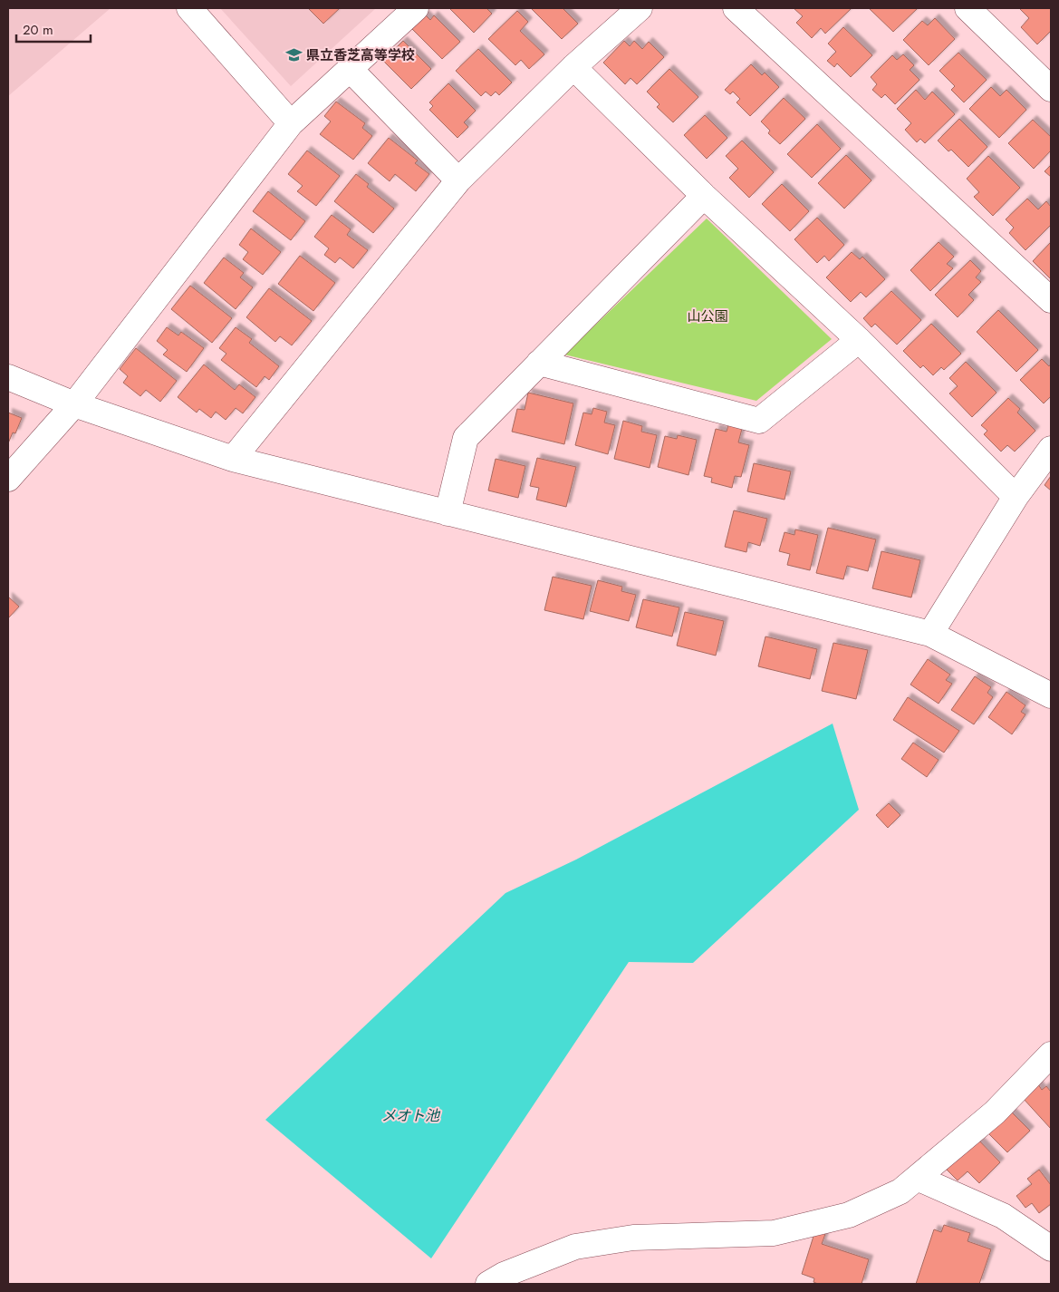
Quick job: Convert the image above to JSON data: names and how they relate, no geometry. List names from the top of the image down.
{
  "water": ["メオト池"],
  "parks": ["山公園"],
  "places": {
    "school or university": ["県立香芝高等学校"]
  },
  "scale_bar": "20 m"
}
